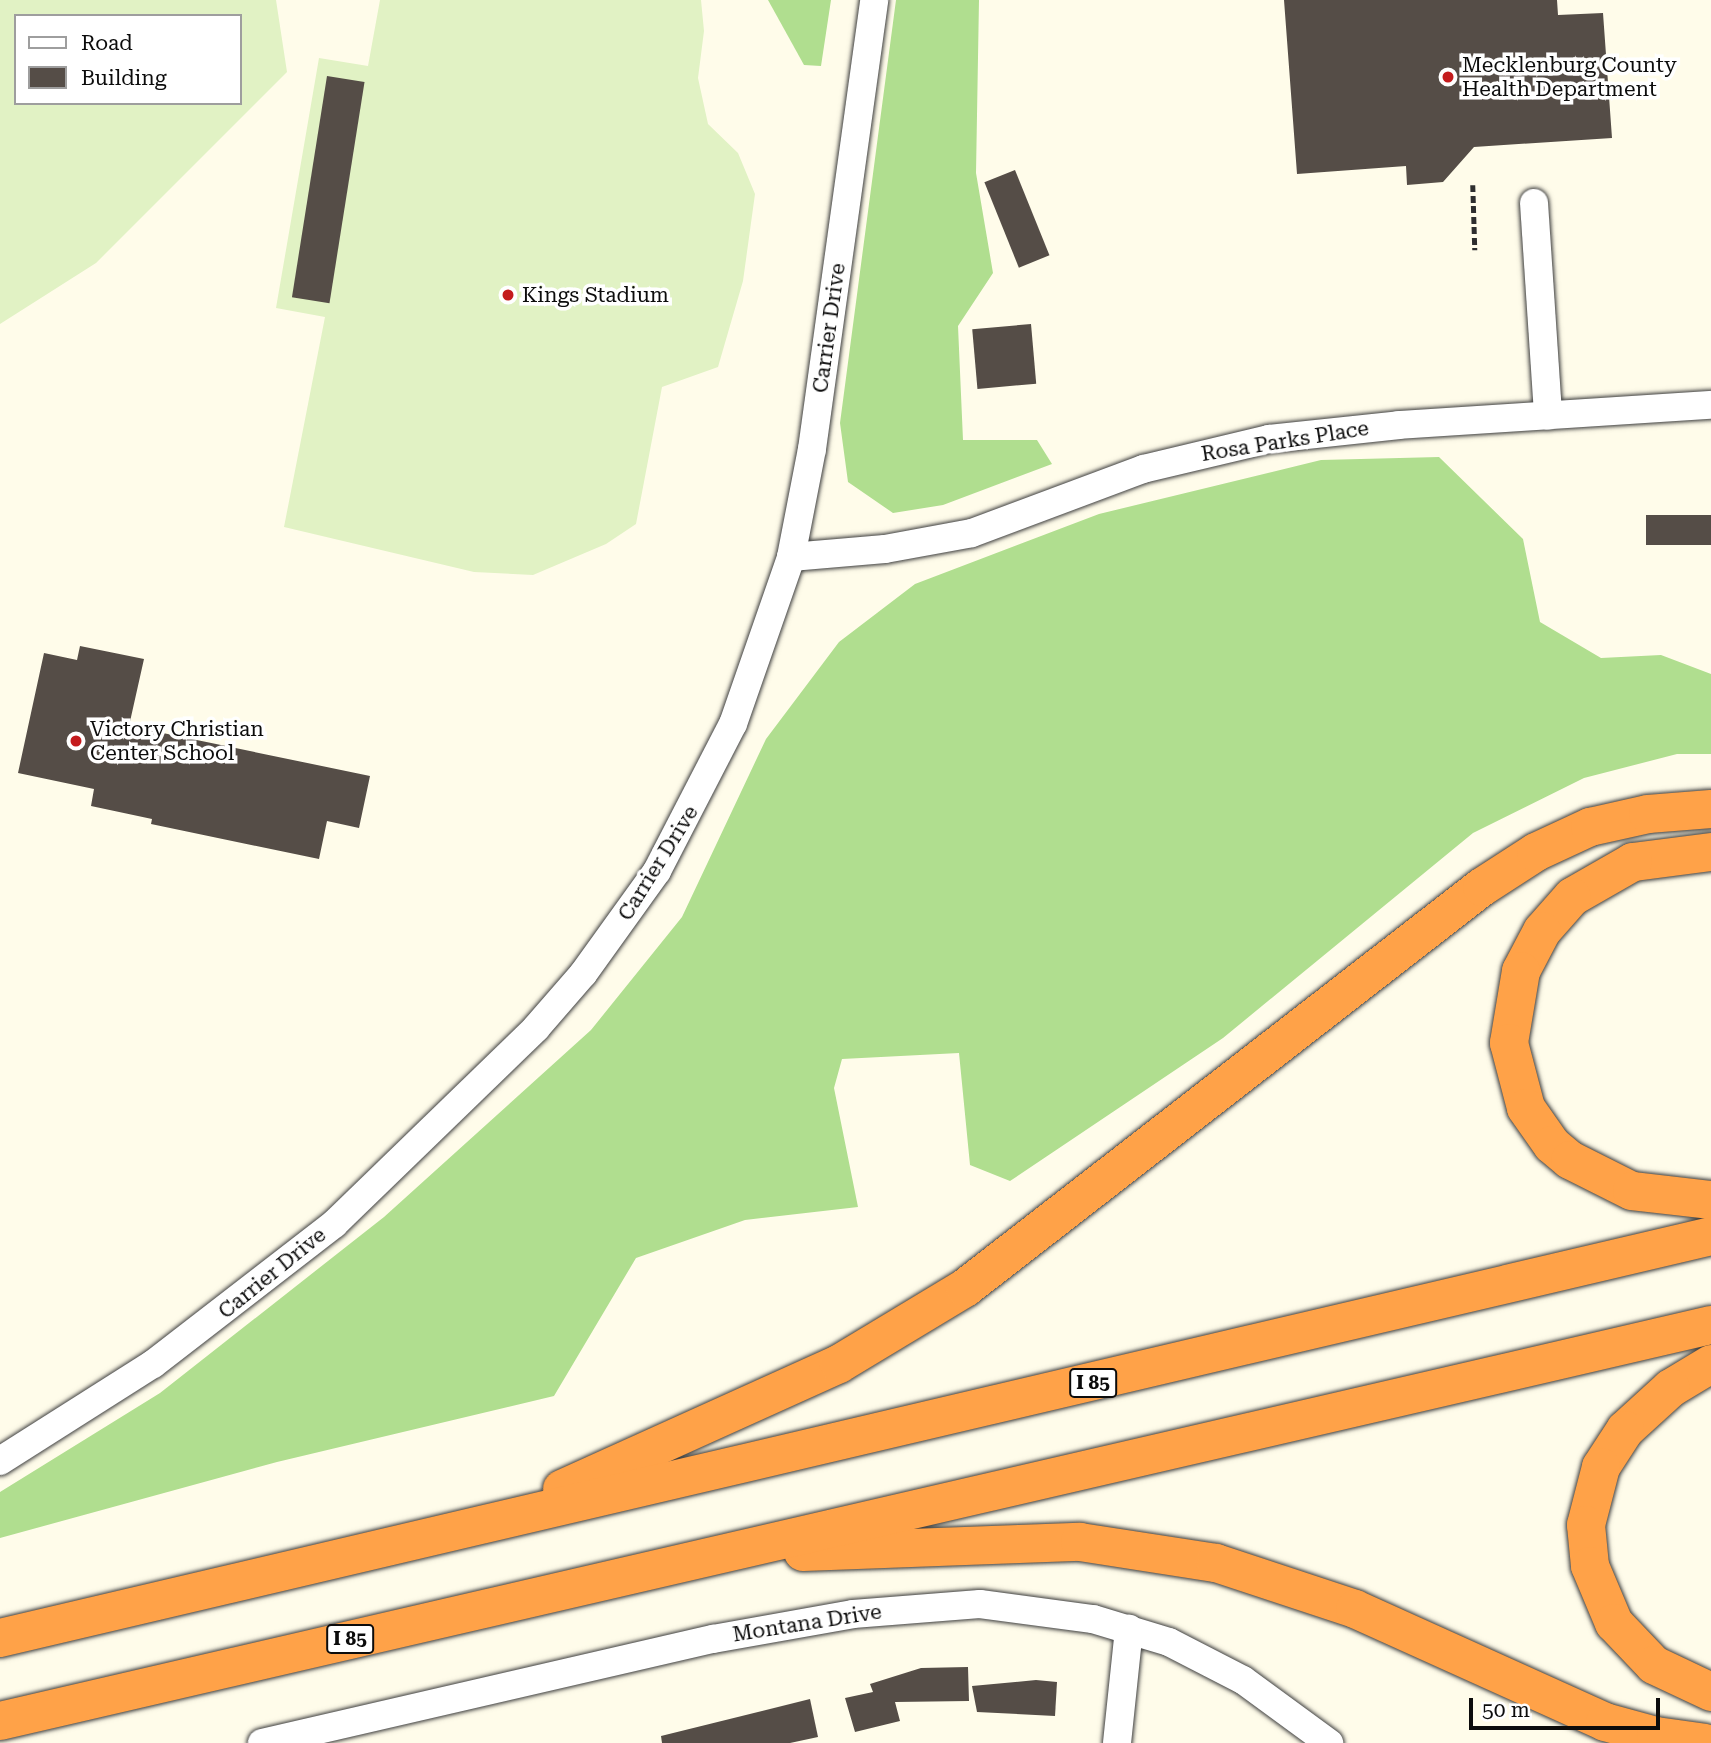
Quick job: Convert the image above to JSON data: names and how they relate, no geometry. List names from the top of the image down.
{
  "streets": {
    "highway": ["I 85"],
    "street": ["Carrier Drive", "Rosa Parks Place", "Montana Drive"]
  },
  "crossings": [
    ["Carrier Drive", "Rosa Parks Place"]
  ],
  "places": ["Mecklenburg County Health Department", "Kings Stadium", "Victory Christian Center School"],
  "legend": ["Road", "Building"],
  "scale_bar": "50 m"
}
